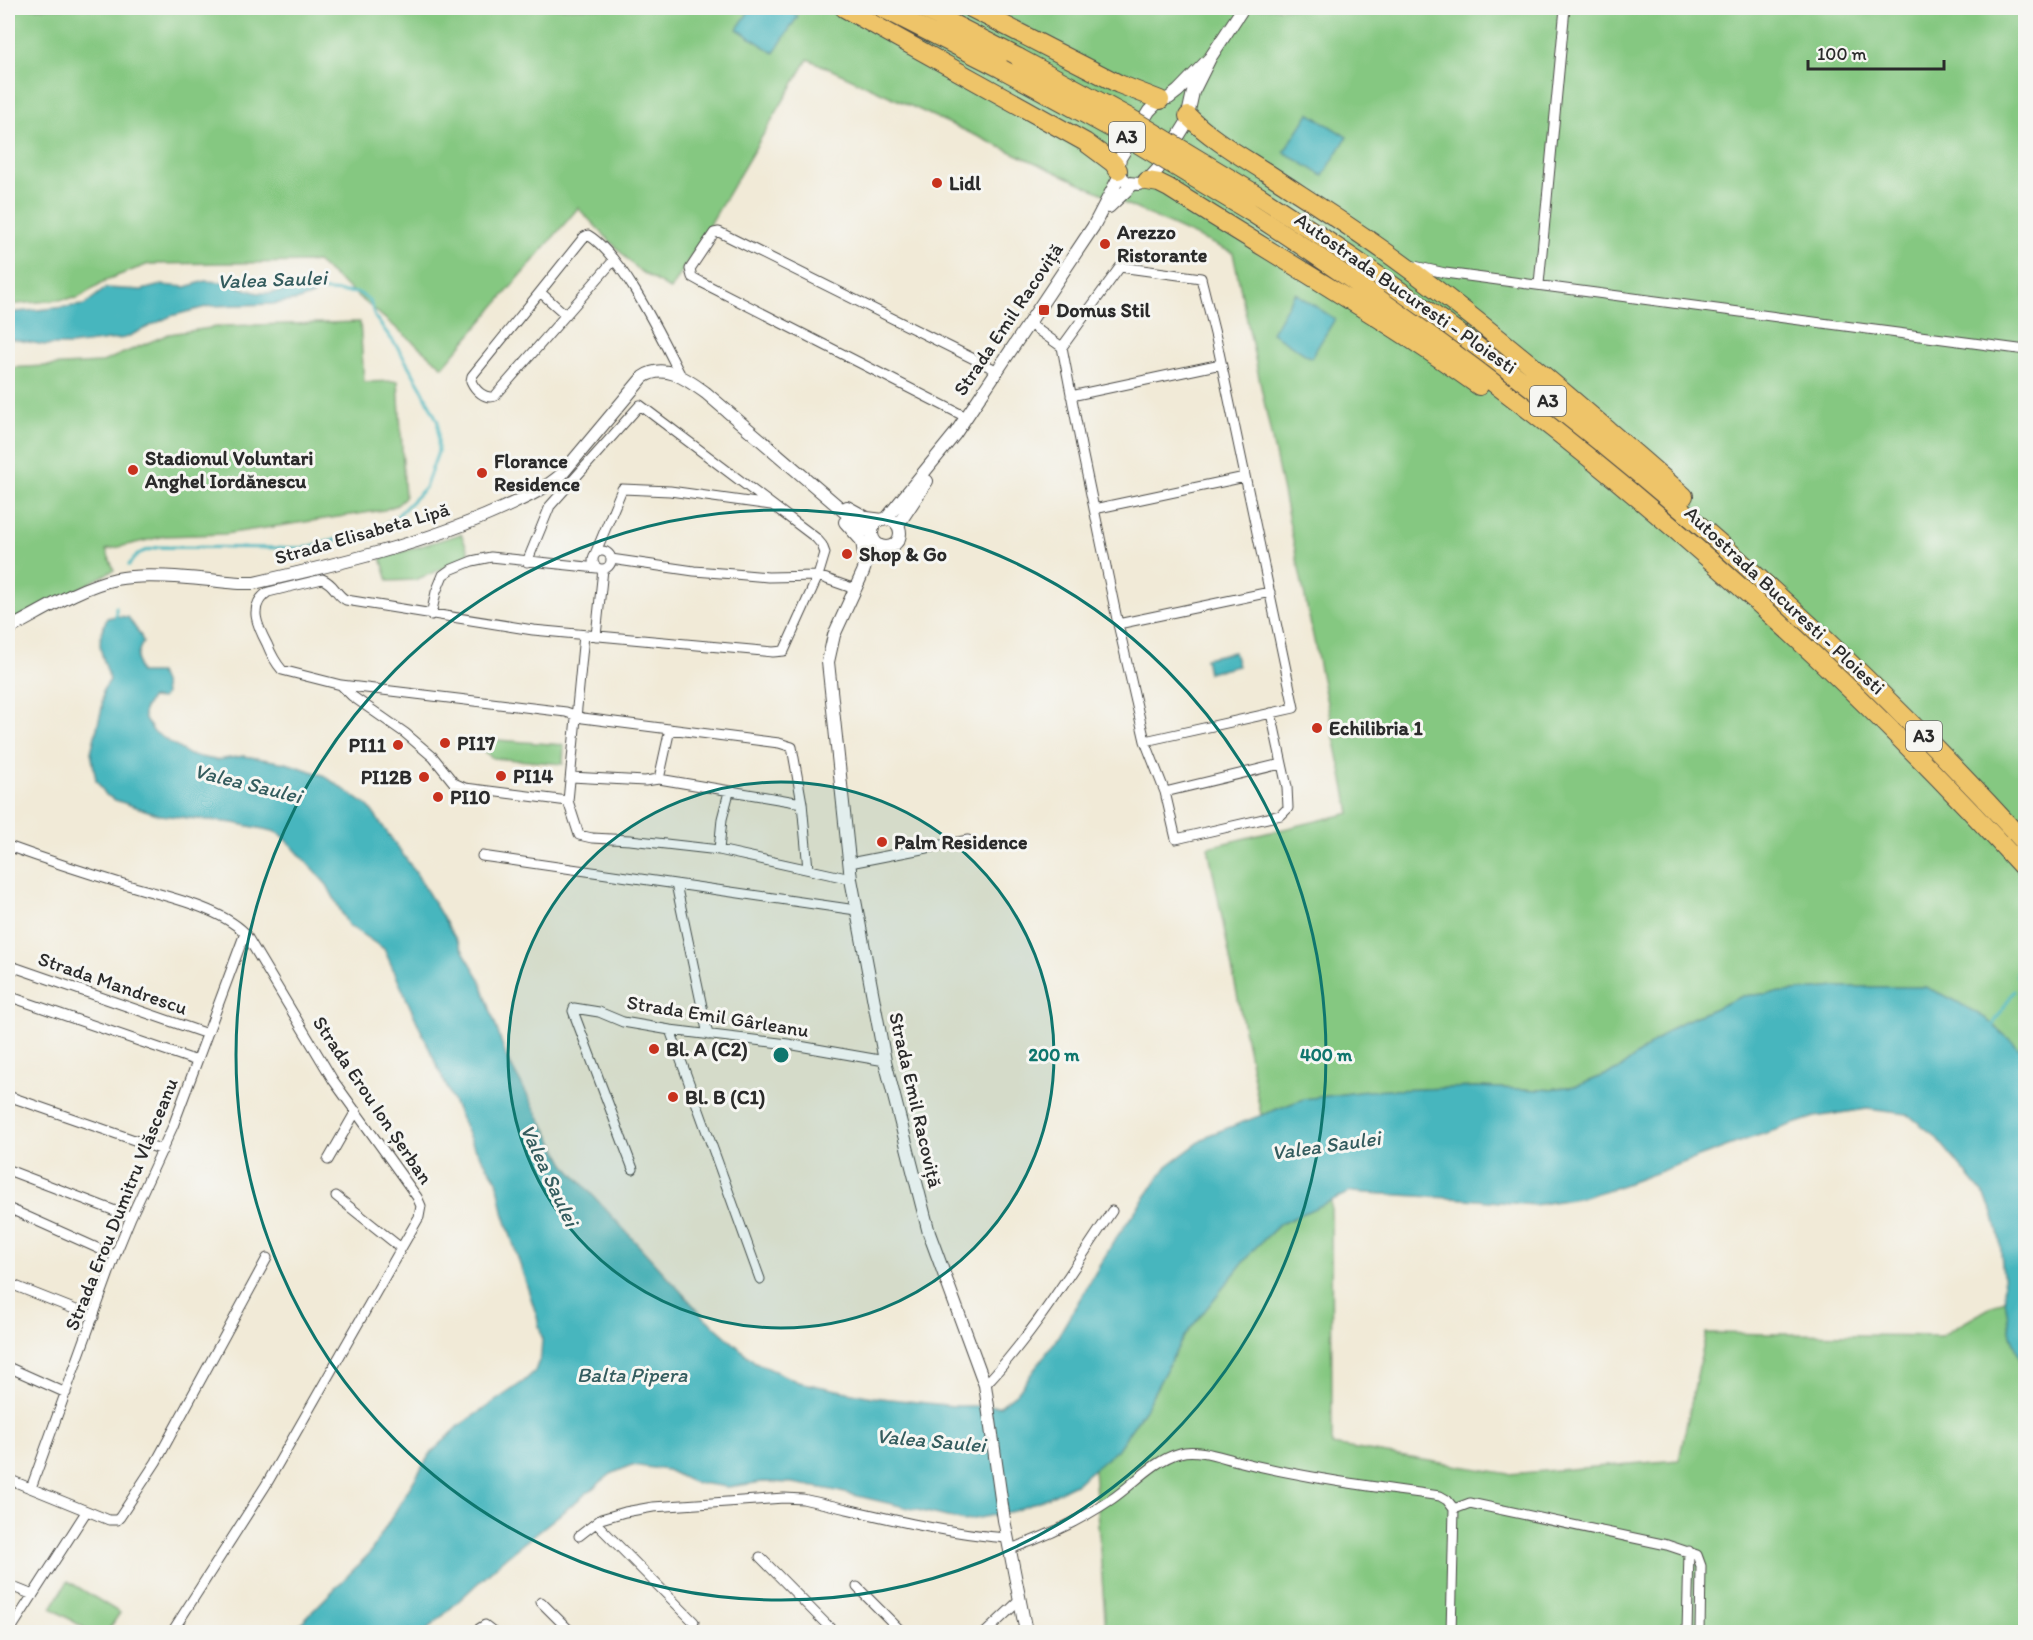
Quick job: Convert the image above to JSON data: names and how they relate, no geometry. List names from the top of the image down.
{
  "streets": {
    "highway": ["A3", "Autostrada Bucuresti - Ploiesti"],
    "street": [
      "Strada Emil Racoviță",
      "Strada Elisabeta Lipă",
      "Strada Mandrescu",
      "Strada Emil Gârleanu",
      "Strada Erou Ion Șerban",
      "Strada Erou Dumitru Vlăsceanu"
    ]
  },
  "crossings": [
    ["Strada Emil Racoviță", "Strada Elisabeta Lipă"],
    ["Strada Emil Racoviță", "Strada Emil Gârleanu"],
    ["Strada Mandrescu", "Strada Erou Dumitru Vlăsceanu"],
    ["Strada Erou Ion Șerban", "Strada Erou Dumitru Vlăsceanu"]
  ],
  "water": ["Valea Saulei", "Balta Pipera"],
  "places": {
    "other": [
      "Lidl",
      "Arezzo Ristorante",
      "Stadionul Voluntari Anghel Iordănescu",
      "Florance Residence",
      "Shop & Go",
      "Echilibria 1",
      "PI17",
      "PI11",
      "PI14",
      "PI12B",
      "PI10",
      "Palm Residence",
      "Bl. A (C2)",
      "Bl. B (C1)"
    ],
    "transit": ["Domus Stil"]
  },
  "scale_bar": "100 m",
  "rings": ["200 m", "400 m"]
}
